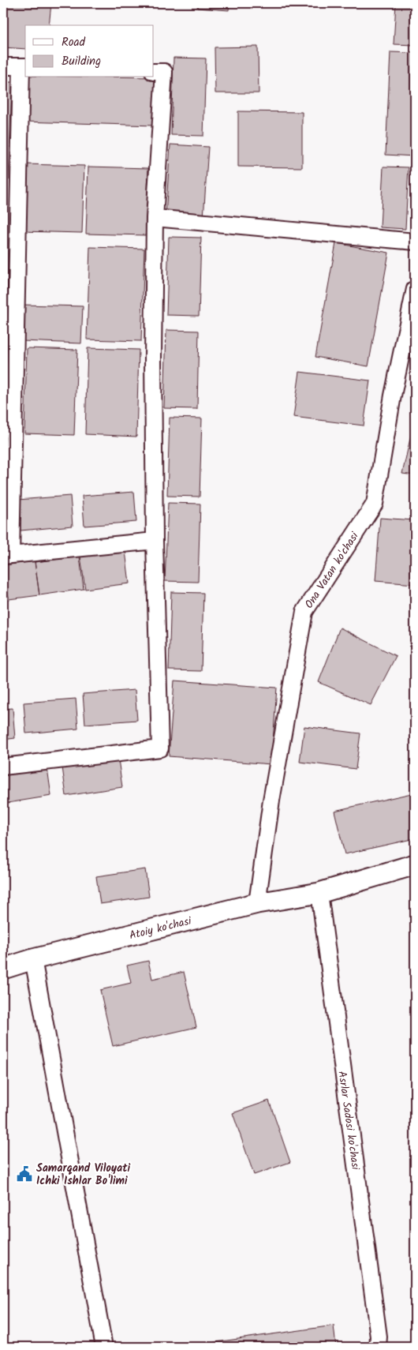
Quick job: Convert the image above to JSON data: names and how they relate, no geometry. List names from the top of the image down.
{
  "streets": {
    "street": ["Ona Vatan ko'chasi", "Atoiy ko'chasi", "Asrlar Sadosi ko'chasi"]
  },
  "crossings": [
    ["Ona Vatan ko'chasi", "Atoiy ko'chasi"],
    ["Atoiy ko'chasi", "Asrlar Sadosi ko'chasi"]
  ],
  "places": {
    "public building": ["Samarqand Viloyati Ichki Ishlar Bo'limi"]
  },
  "legend": ["Road", "Building"]
}
